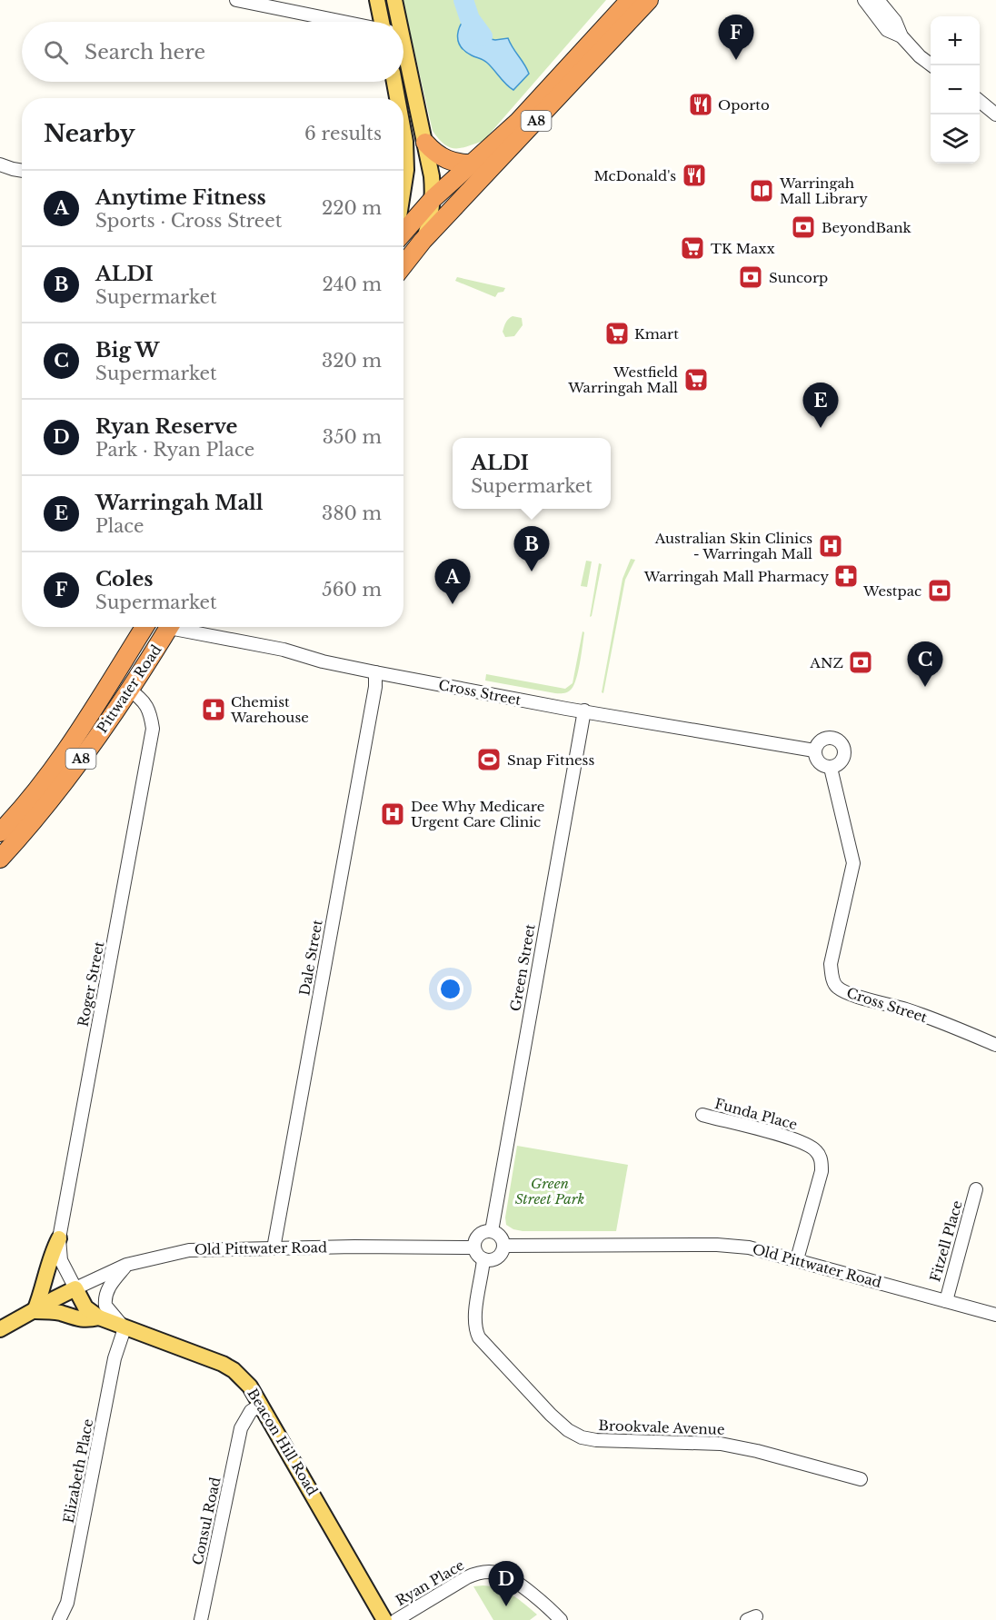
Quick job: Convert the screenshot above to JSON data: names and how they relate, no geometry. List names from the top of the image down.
{
  "streets": {
    "highway": ["A8", "Pittwater Road"],
    "main road": ["Old Pittwater Road", "Beacon Hill Road"],
    "street": [
      "Cross Street",
      "Dale Street",
      "Green Street",
      "Roger Street",
      "Funda Place",
      "Fitzell Place",
      "Brookvale Avenue",
      "Elizabeth Place",
      "Consul Road",
      "Ryan Place"
    ]
  },
  "crossings": [
    ["Pittwater Road", "Roger Street"],
    ["Cross Street", "Dale Street"],
    ["Cross Street", "Green Street"],
    ["Dale Street", "Old Pittwater Road"],
    ["Green Street", "Old Pittwater Road"],
    ["Green Street", "Brookvale Avenue"],
    ["Roger Street", "Old Pittwater Road"],
    ["Roger Street", "Beacon Hill Road"],
    ["Funda Place", "Old Pittwater Road"],
    ["Fitzell Place", "Old Pittwater Road"],
    ["Old Pittwater Road", "Brookvale Avenue"],
    ["Old Pittwater Road", "Beacon Hill Road"],
    ["Beacon Hill Road", "Elizabeth Place"],
    ["Beacon Hill Road", "Consul Road"]
  ],
  "parks": ["Green Street Park"],
  "places": {
    "restaurant": ["Oporto", "McDonald's"],
    "library": ["Warringah Mall Library"],
    "bank": [
      "BeyondBank",
      "Suncorp",
      "Westpac",
      "ANZ"
    ],
    "supermarket": ["TK Maxx", "Kmart", "Westfield Warringah Mall"],
    "hospital": ["Australian Skin Clinics - Warringah Mall", "Dee Why Medicare Urgent Care Clinic"],
    "pharmacy": ["Warringah Mall Pharmacy", "Chemist Warehouse"],
    "sports": ["Snap Fitness"]
  },
  "page": {
    "pins": [
      "F",
      "E",
      "B",
      "A",
      "C",
      "D"
    ],
    "map_buttons": ["+", "−"],
    "search": "Search here",
    "heading": ["Nearby", "6 results"],
    "list": [
      {
        "mark": "A",
        "name": "Anytime Fitness",
        "note": "Sports · Cross Street",
        "value": "220 m"
      },
      {
        "mark": "B",
        "name": "ALDI",
        "note": "Supermarket",
        "value": "240 m"
      },
      {
        "mark": "C",
        "name": "Big W",
        "note": "Supermarket",
        "value": "320 m"
      },
      {
        "mark": "D",
        "name": "Ryan Reserve",
        "note": "Park · Ryan Place",
        "value": "350 m"
      },
      {
        "mark": "E",
        "name": "Warringah Mall",
        "note": "Place",
        "value": "380 m"
      },
      {
        "mark": "F",
        "name": "Coles",
        "note": "Supermarket",
        "value": "560 m"
      }
    ],
    "popup": ["ALDI", "Supermarket"]
  }
}
